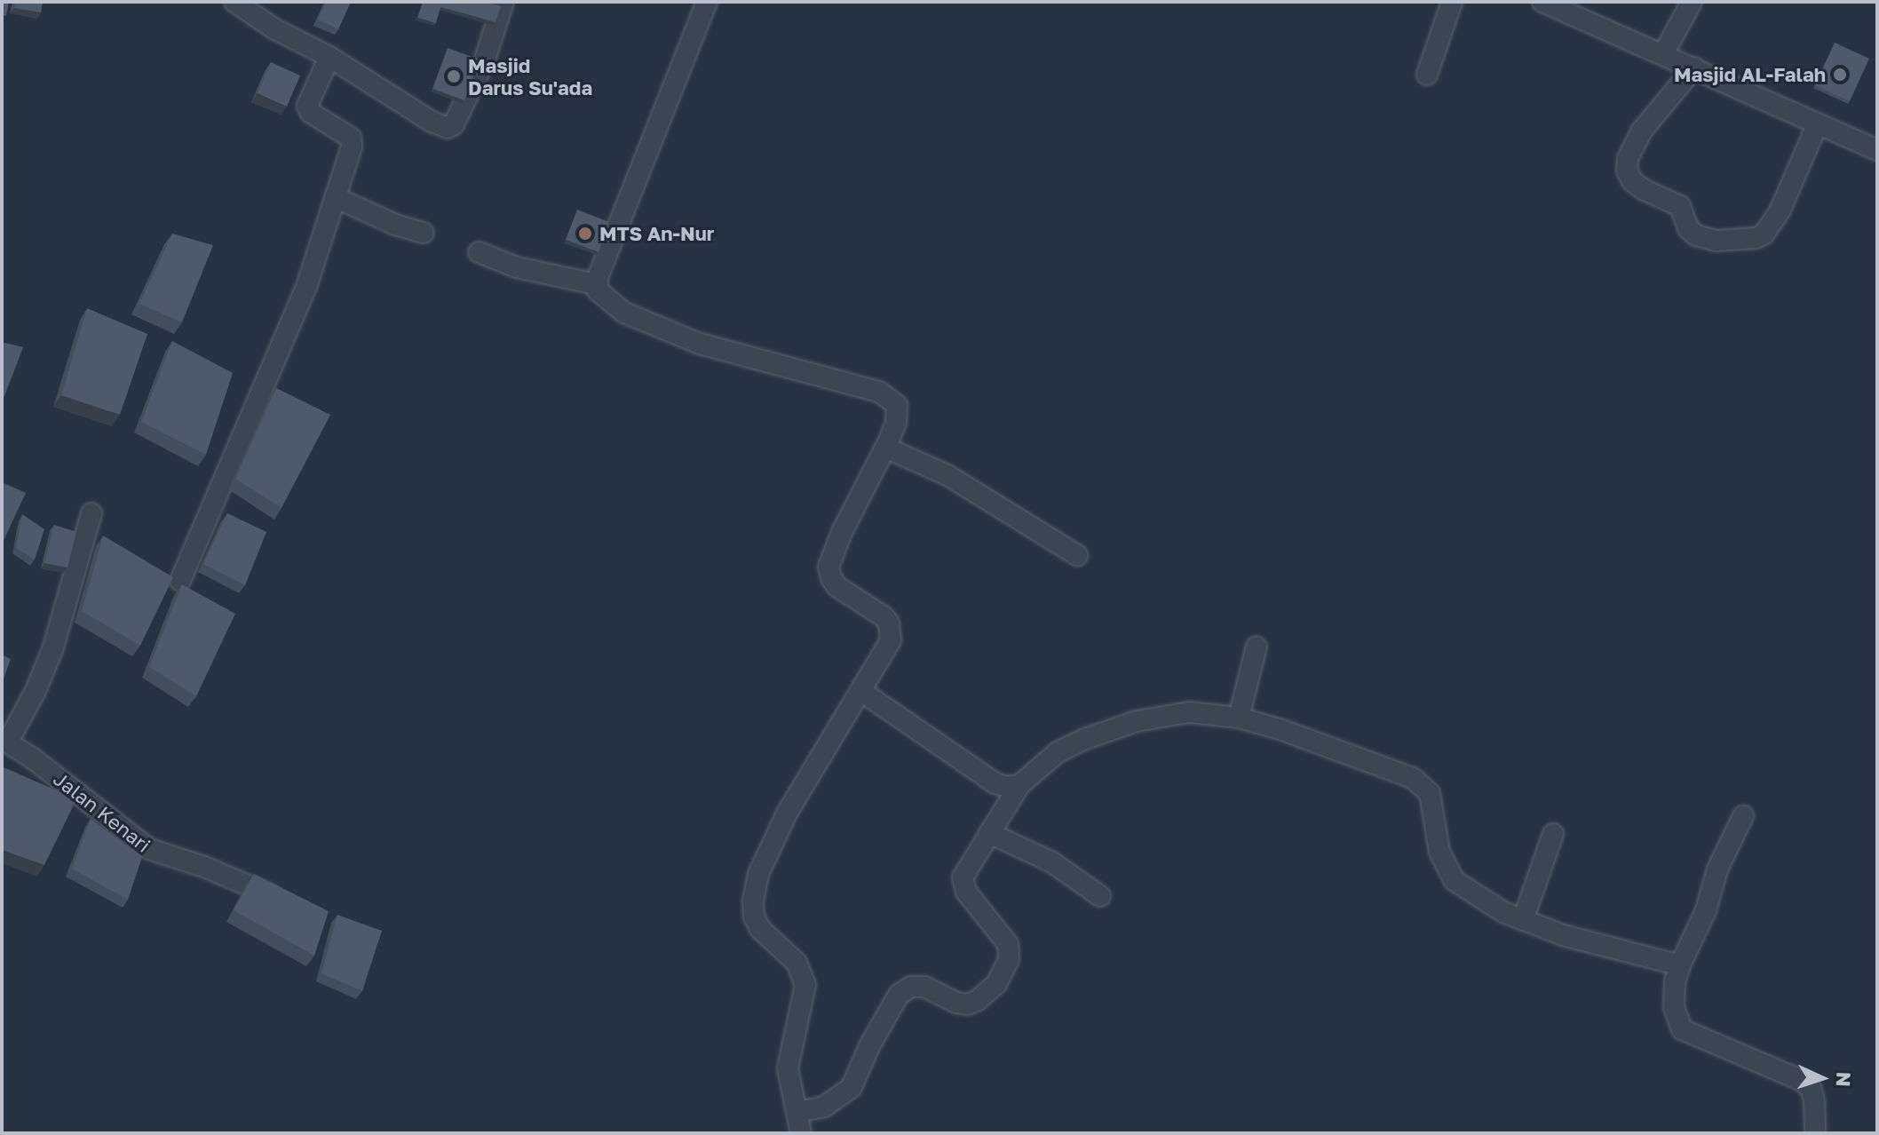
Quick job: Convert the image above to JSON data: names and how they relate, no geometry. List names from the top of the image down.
{
  "streets": {
    "street": ["Jalan Kenari"]
  },
  "places": ["Masjid AL-Falah", "Masjid Darus Su'ada", "MTS An-Nur"],
  "north": "right"
}
